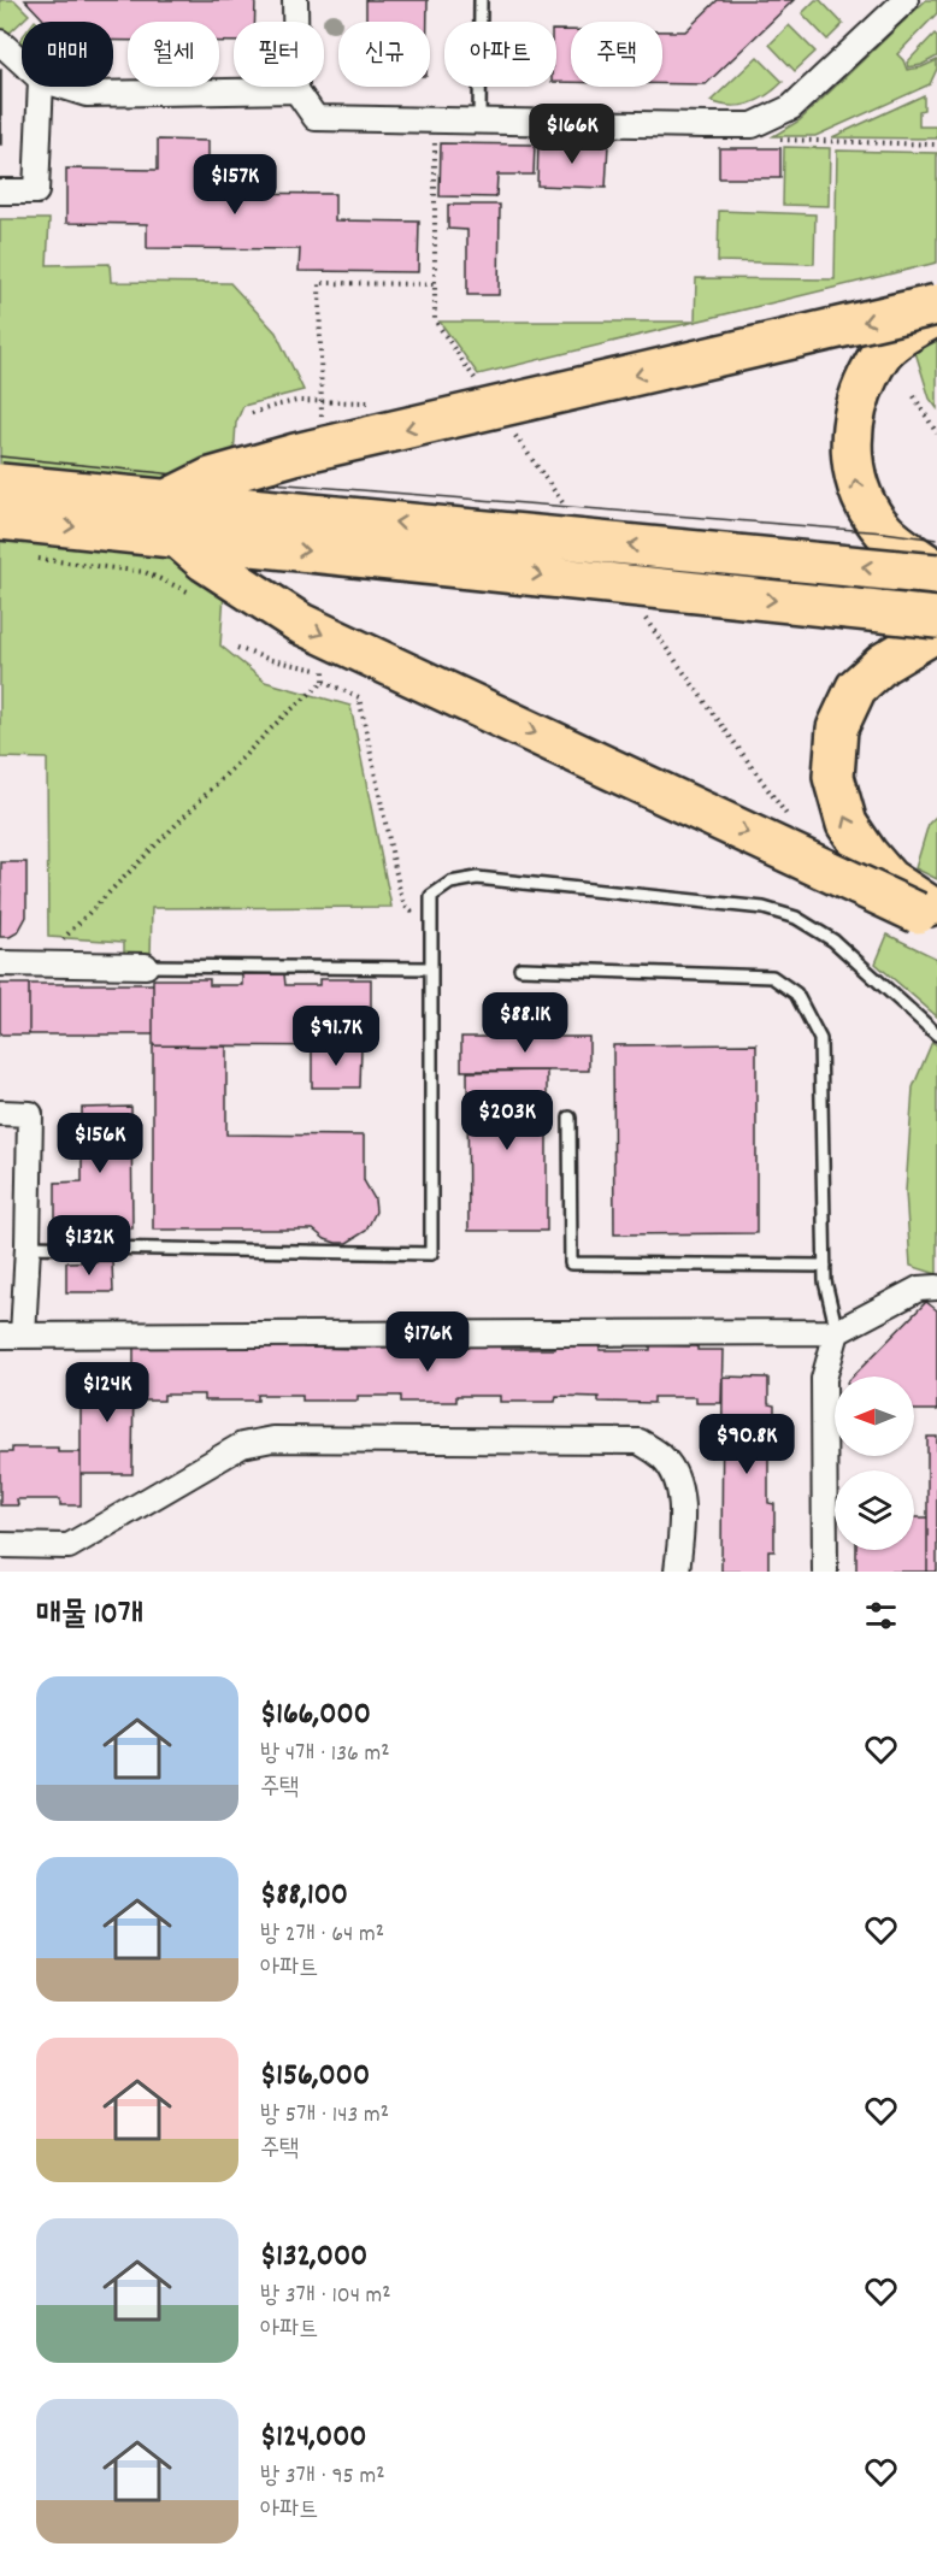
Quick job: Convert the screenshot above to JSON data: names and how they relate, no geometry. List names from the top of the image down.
{
  "north": "left",
  "page": {
    "chip": [
      "매매",
      "월세",
      "필터",
      "신규",
      "아파트",
      "주택"
    ],
    "price": [
      "$166K",
      "$157K",
      "$88.1K",
      "$91.7K",
      "$203K",
      "$156K",
      "$132K",
      "$176K",
      "$124K",
      "$90.8K"
    ],
    "heading": "매물 10개",
    "list": [
      {
        "name": "$166,000",
        "note": "방 4개 · 136 m² · 주택"
      },
      {
        "name": "$88,100",
        "note": "방 2개 · 64 m² · 아파트"
      },
      {
        "name": "$156,000",
        "note": "방 5개 · 143 m² · 주택"
      },
      {
        "name": "$132,000",
        "note": "방 3개 · 104 m² · 아파트"
      },
      {
        "name": "$124,000",
        "note": "방 3개 · 95 m² · 아파트"
      }
    ]
  }
}
